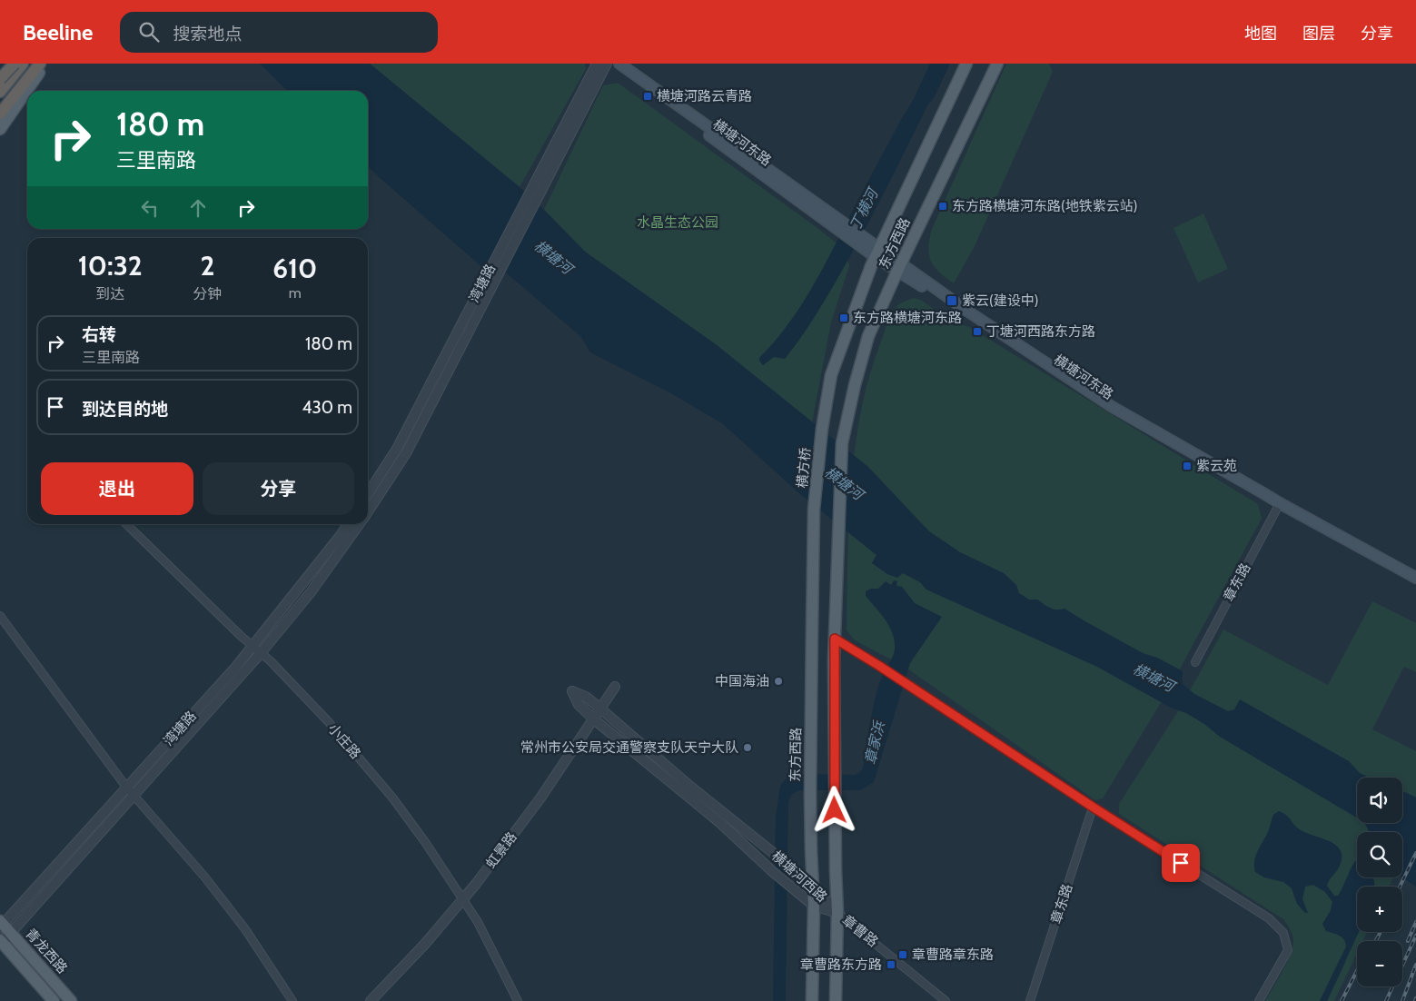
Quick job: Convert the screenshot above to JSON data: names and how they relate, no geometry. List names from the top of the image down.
{
  "streets": {
    "main road": [
      "横塘河东路",
      "东方西路",
      "横方桥",
      "青龙西路"
    ],
    "street": [
      "湾塘路",
      "章东路",
      "小庄路",
      "虹景路",
      "横塘河西路",
      "章曹路"
    ]
  },
  "crossings": [
    ["横塘河东路", "东方西路"],
    ["横塘河东路", "章东路"],
    ["东方西路", "横方桥"],
    ["东方西路", "横塘河西路"],
    ["湾塘路", "小庄路"],
    ["小庄路", "虹景路"],
    ["虹景路", "横塘河西路"],
    ["横塘河西路", "章曹路"]
  ],
  "water": ["丁横河", "横塘河", "章家浜"],
  "parks": ["水晶生态公园"],
  "places": {
    "transit": [
      "横塘河路云青路",
      "东方路横塘河东路(地铁紫云站)",
      "紫云(建设中)",
      "东方路横塘河东路",
      "丁塘河西路东方路",
      "紫云苑",
      "章曹路章东路",
      "章曹路东方路"
    ],
    "other": ["中国海油", "常州市公安局交通警察支队天宁大队"]
  },
  "page": {
    "header": "Beeline",
    "search": "搜索地点",
    "nav": ["地图", "图层", "分享"],
    "turn": ["180 m", "三里南路"],
    "eta": [
      "10:32",
      "到达",
      "2",
      "分钟",
      "610",
      "m"
    ],
    "list": [
      {
        "name": "右转",
        "note": "三里南路",
        "value": "180 m"
      },
      {
        "name": "到达目的地",
        "value": "430 m"
      }
    ],
    "buttons": ["退出", "分享"],
    "map_buttons": ["+", "−"]
  }
}
